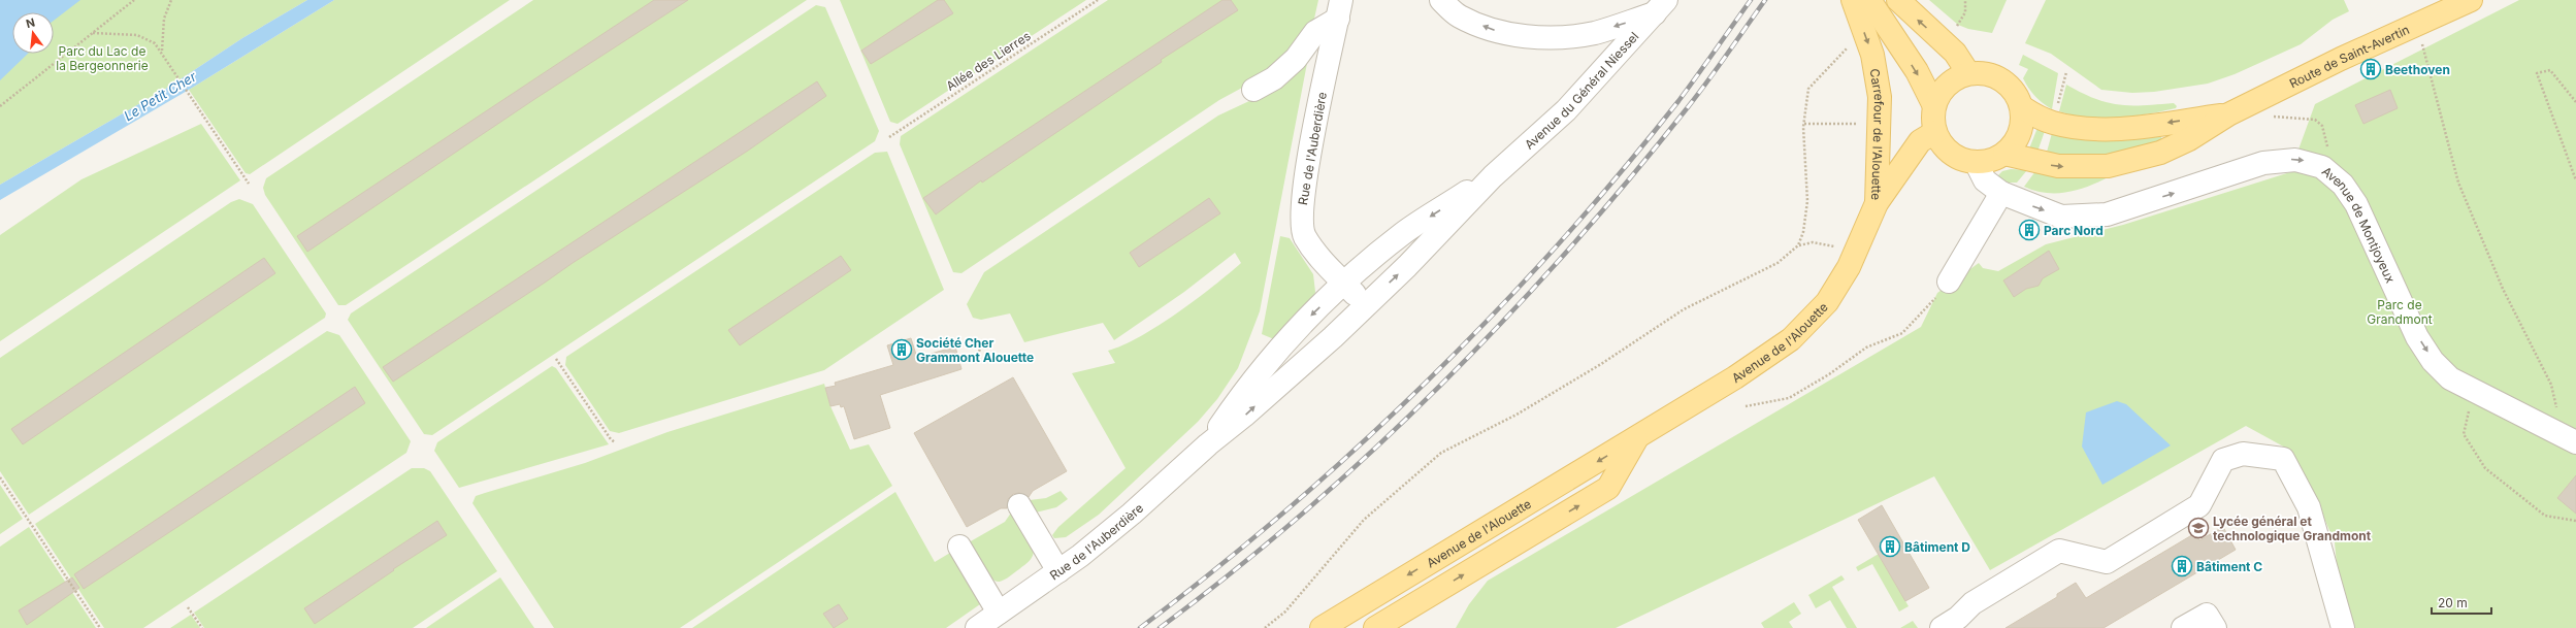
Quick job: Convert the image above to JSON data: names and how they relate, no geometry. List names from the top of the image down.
{
  "streets": {
    "main road": ["Route de Saint-Avertin", "Carrefour de l'Alouette", "Avenue de l'Alouette"],
    "street": ["Avenue du Général Niessel", "Rue de l'Auberdière", "Avenue de Montjoyeux"],
    "path": ["Allée des Lierres"]
  },
  "crossings": [
    ["Route de Saint-Avertin", "Carrefour de l'Alouette"],
    ["Route de Saint-Avertin", "Avenue de Montjoyeux"],
    ["Avenue du Général Niessel", "Rue de l'Auberdière"],
    ["Carrefour de l'Alouette", "Avenue de Montjoyeux"],
    ["Carrefour de l'Alouette", "Avenue de l'Alouette"]
  ],
  "one_way": ["Avenue de Montjoyeux"],
  "water": ["Le Petit Cher"],
  "parks": ["Parc du Lac de la Bergeonnerie", "Parc de Grandmont"],
  "places": {
    "building": [
      "Beethoven",
      "Parc Nord",
      "Société Cher Grammont Alouette",
      "Bâtiment D",
      "Bâtiment C"
    ],
    "school or university": ["Lycée général et technologique Grandmont"]
  },
  "scale_bar": "20 m",
  "north": "top"
}
